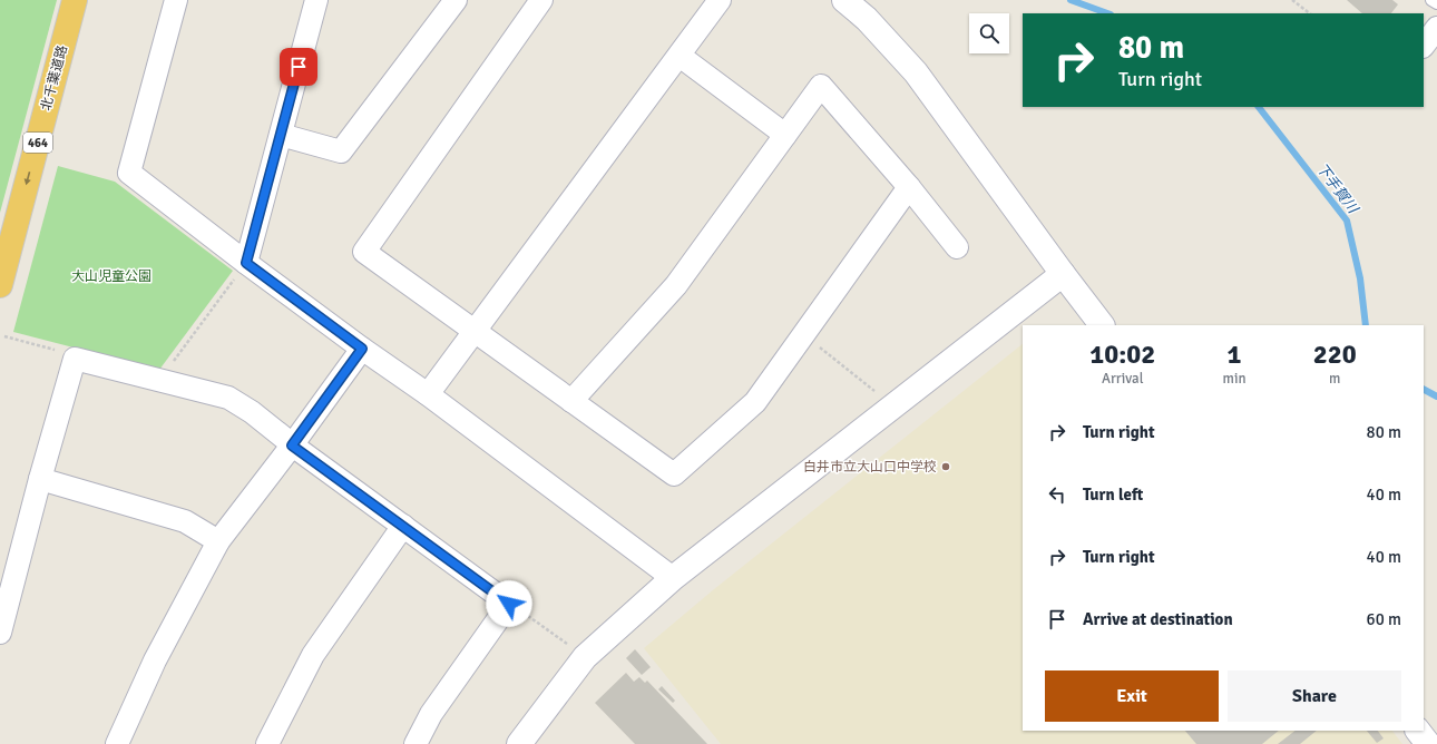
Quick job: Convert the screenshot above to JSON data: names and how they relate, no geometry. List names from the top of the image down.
{
  "streets": {
    "highway": ["北千葉道路", "464"]
  },
  "one_way": ["北千葉道路"],
  "water": ["下手賀川"],
  "parks": ["大山児童公園"],
  "places": ["白井市立大山口中学校"],
  "page": {
    "turn": ["80 m", "Turn right"],
    "eta": [
      "10:02",
      "Arrival",
      "1",
      "min",
      "220",
      "m"
    ],
    "list": [
      {
        "name": "Turn right",
        "value": "80 m"
      },
      {
        "name": "Turn left",
        "value": "40 m"
      },
      {
        "name": "Turn right",
        "value": "40 m"
      },
      {
        "name": "Arrive at destination",
        "value": "60 m"
      }
    ],
    "buttons": ["Exit", "Share"]
  }
}
